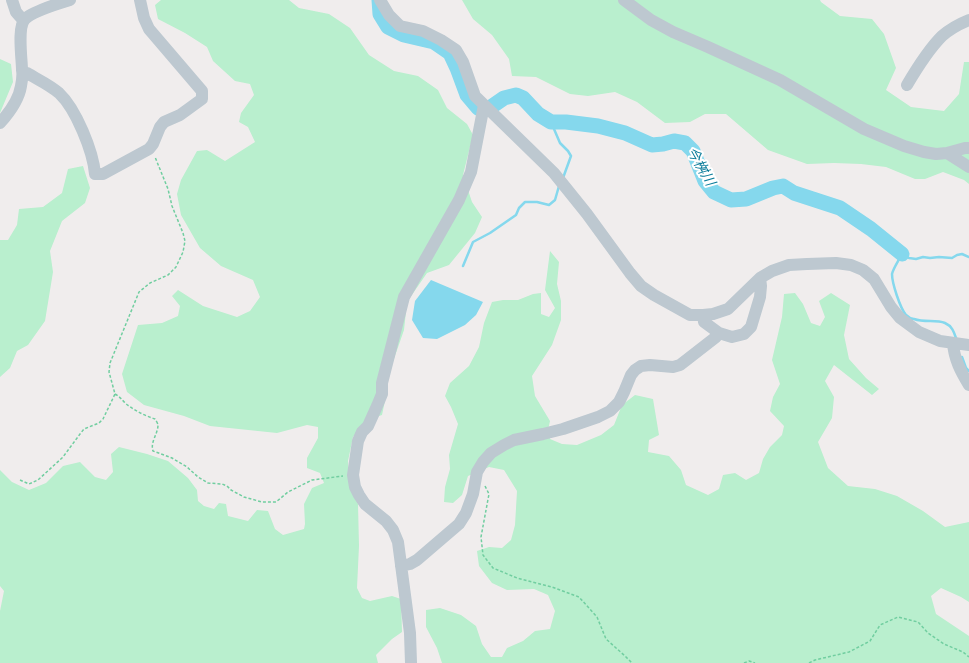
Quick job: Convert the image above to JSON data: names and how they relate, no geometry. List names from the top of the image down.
{
  "water": ["今桝川"]
}
